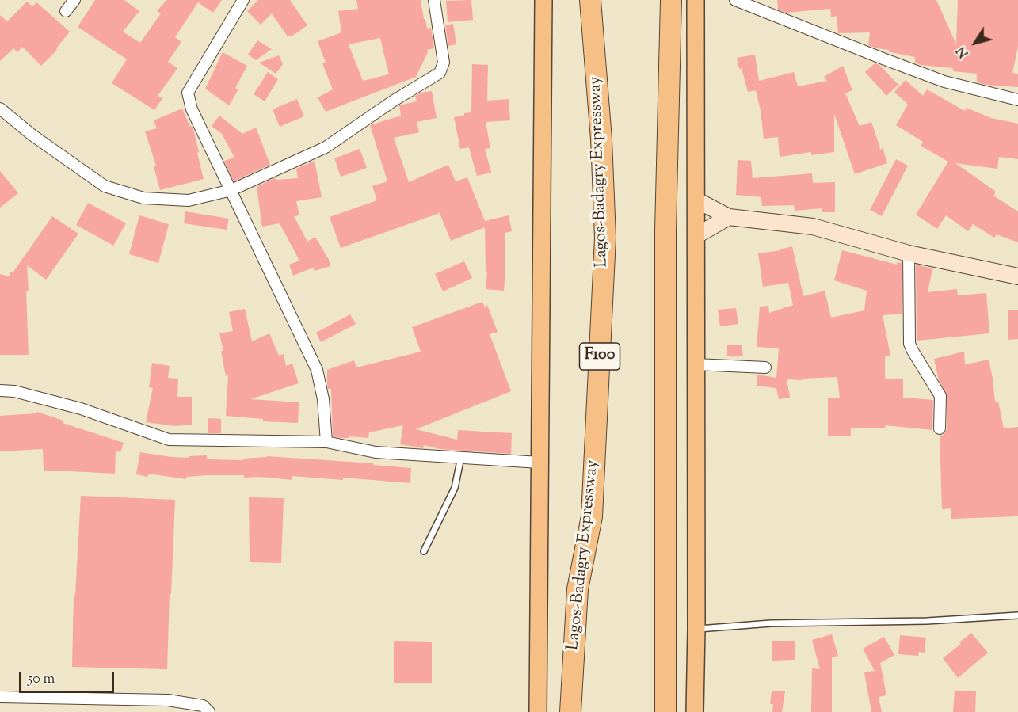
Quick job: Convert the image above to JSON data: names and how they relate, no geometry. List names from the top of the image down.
{
  "streets": {
    "highway": ["Lagos-Badagry Expressway", "F100"]
  },
  "scale_bar": "50 m",
  "north": "bottom left"
}
